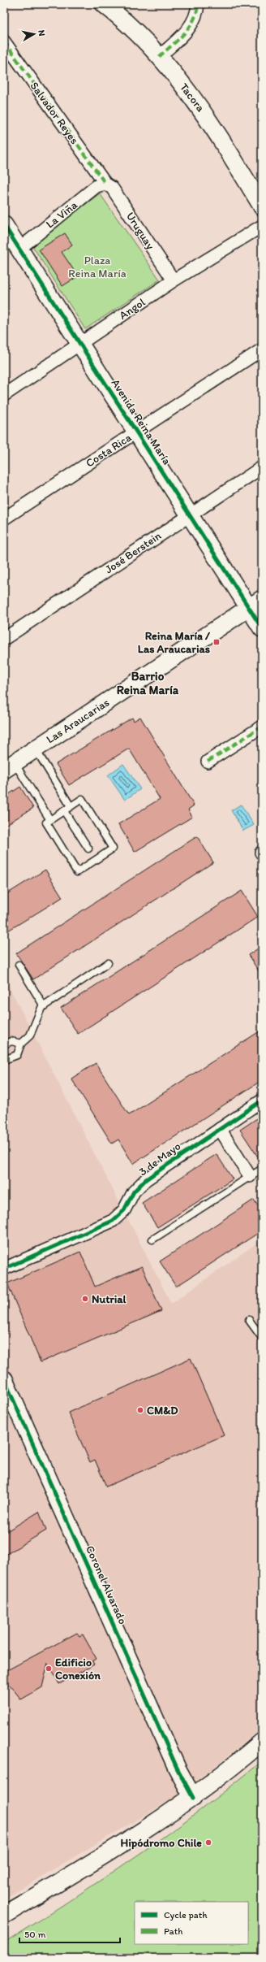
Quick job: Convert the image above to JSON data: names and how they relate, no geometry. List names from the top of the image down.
{
  "streets": {
    "street": [
      "Tacora",
      "Salvador Reyes",
      "La Viña",
      "Uruguay",
      "Angol",
      "Avenida Reina María",
      "Costa Rica",
      "José Berstein",
      "Las Araucarias",
      "3 de Mayo",
      "Coronel Alvarado"
    ]
  },
  "crossings": [
    ["Salvador Reyes", "La Viña"],
    ["Salvador Reyes", "Uruguay"],
    ["La Viña", "Uruguay"],
    ["La Viña", "Avenida Reina María"],
    ["Uruguay", "Angol"],
    ["Angol", "Avenida Reina María"],
    ["Avenida Reina María", "Costa Rica"],
    ["Avenida Reina María", "José Berstein"],
    ["Avenida Reina María", "Las Araucarias"]
  ],
  "districts": ["Barrio Reina María"],
  "parks": ["Plaza Reina María"],
  "places": {
    "transit": ["Reina María / Las Araucarias"],
    "other": [
      "Nutrial",
      "CM&D",
      "Edificio Conexión",
      "Hipódromo Chile"
    ]
  },
  "legend": ["Cycle path", "Path"],
  "scale_bar": "50 m",
  "north": "right"
}
